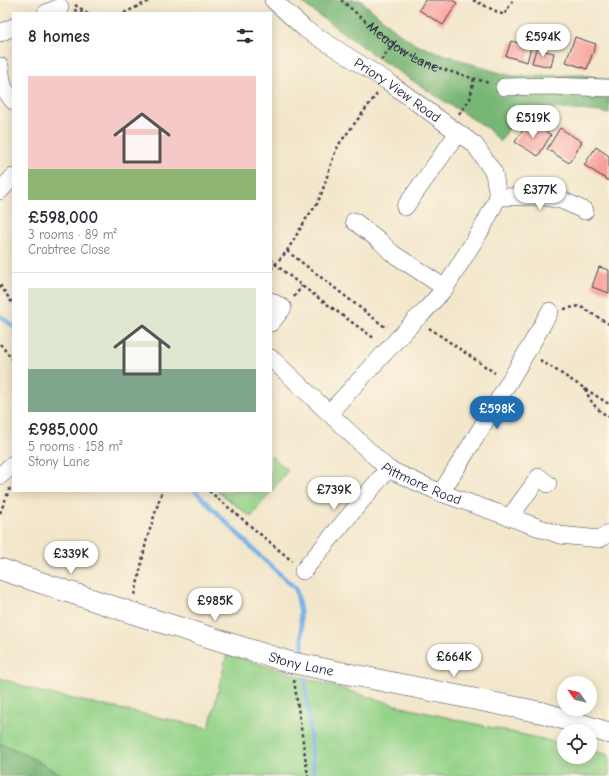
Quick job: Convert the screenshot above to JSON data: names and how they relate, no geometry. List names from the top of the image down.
{
  "streets": {
    "main road": ["Stony Lane"],
    "street": ["Priory View Road", "Pittmore Road"],
    "path": ["Meadow Lane"]
  },
  "crossings": [
    ["Meadow Lane", "Priory View Road"]
  ],
  "north": "top left",
  "page": {
    "heading": "8 homes",
    "price": [
      "£594K",
      "£519K",
      "£377K",
      "£598K",
      "£739K",
      "£339K",
      "£985K",
      "£664K"
    ],
    "list": [
      {
        "name": "£598,000",
        "note": "3 rooms · 89 m² · Crabtree Close"
      },
      {
        "name": "£985,000",
        "note": "5 rooms · 158 m² · Stony Lane"
      }
    ]
  }
}
